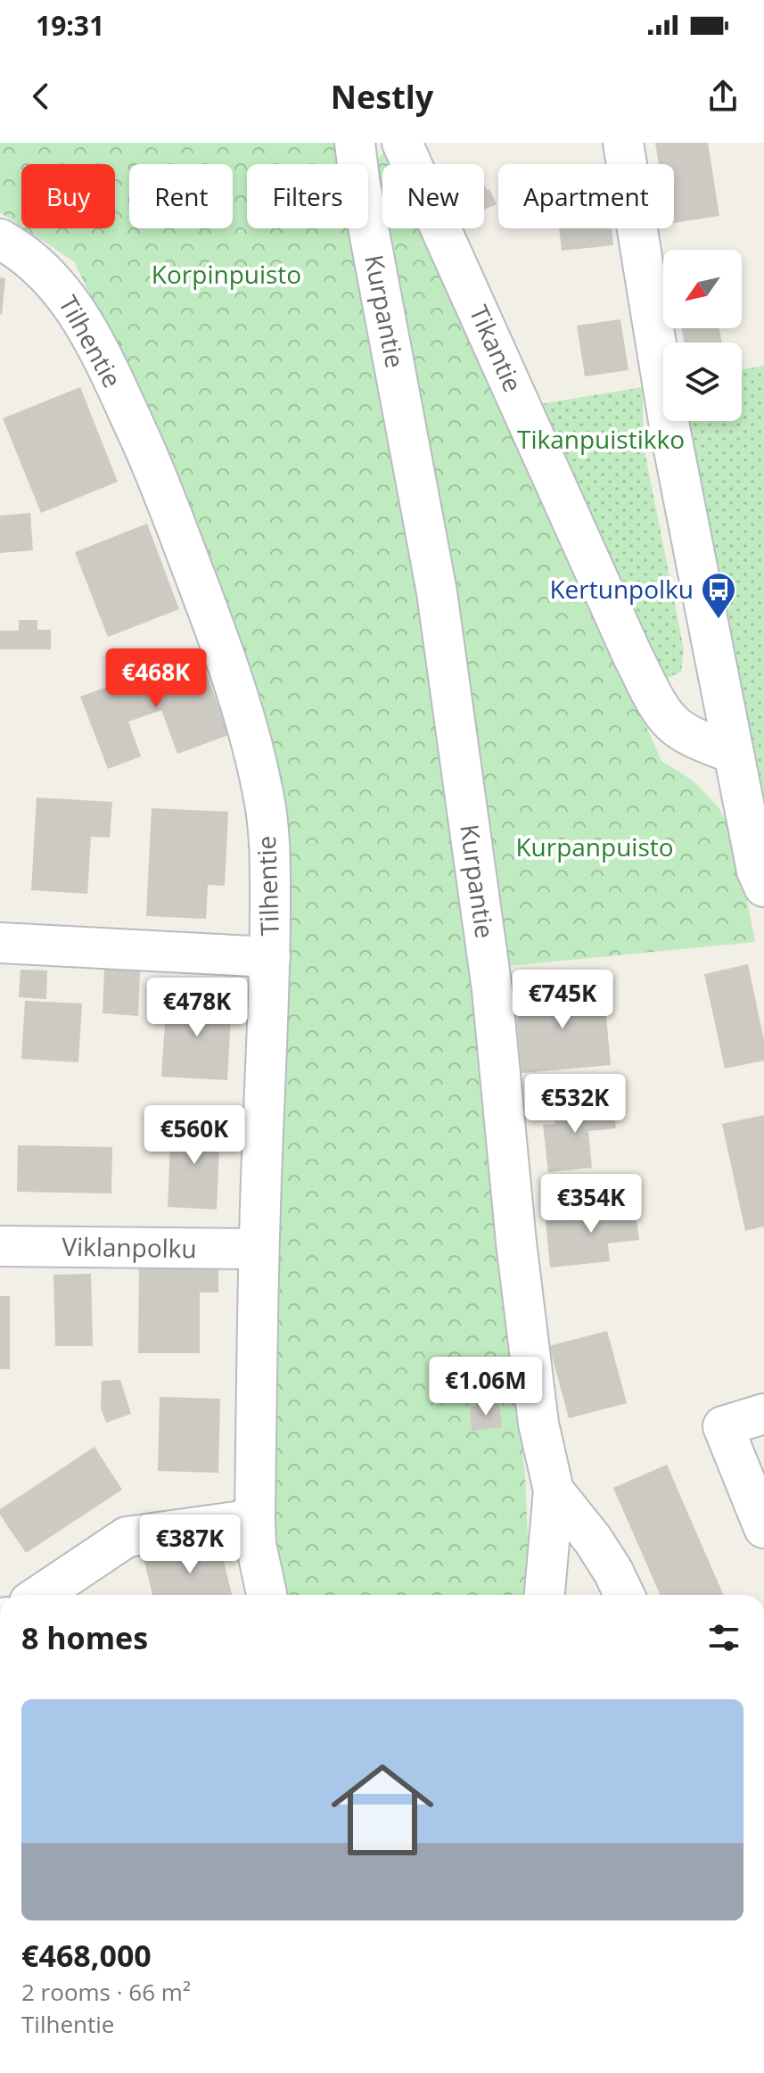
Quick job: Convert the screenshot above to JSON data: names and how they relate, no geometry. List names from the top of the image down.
{
  "streets": {
    "street": [
      "Kurpantie",
      "Tilhentie",
      "Tikantie",
      "Viklanpolku"
    ]
  },
  "crossings": [
    ["Tilhentie", "Viklanpolku"]
  ],
  "parks": ["Korpinpuisto", "Tikanpuistikko", "Kurpanpuisto"],
  "places": {
    "bus stop": ["Kertunpolku"]
  },
  "north": "bottom left",
  "page": {
    "status": "19:31",
    "header": "Nestly",
    "chip": [
      "Buy",
      "Rent",
      "Filters",
      "New",
      "Apartment"
    ],
    "price": [
      "€468K",
      "€745K",
      "€478K",
      "€532K",
      "€560K",
      "€354K",
      "€1.06M",
      "€387K"
    ],
    "heading": "8 homes",
    "list": [
      {
        "name": "€468,000",
        "note": "2 rooms · 66 m² · Tilhentie"
      }
    ]
  }
}
